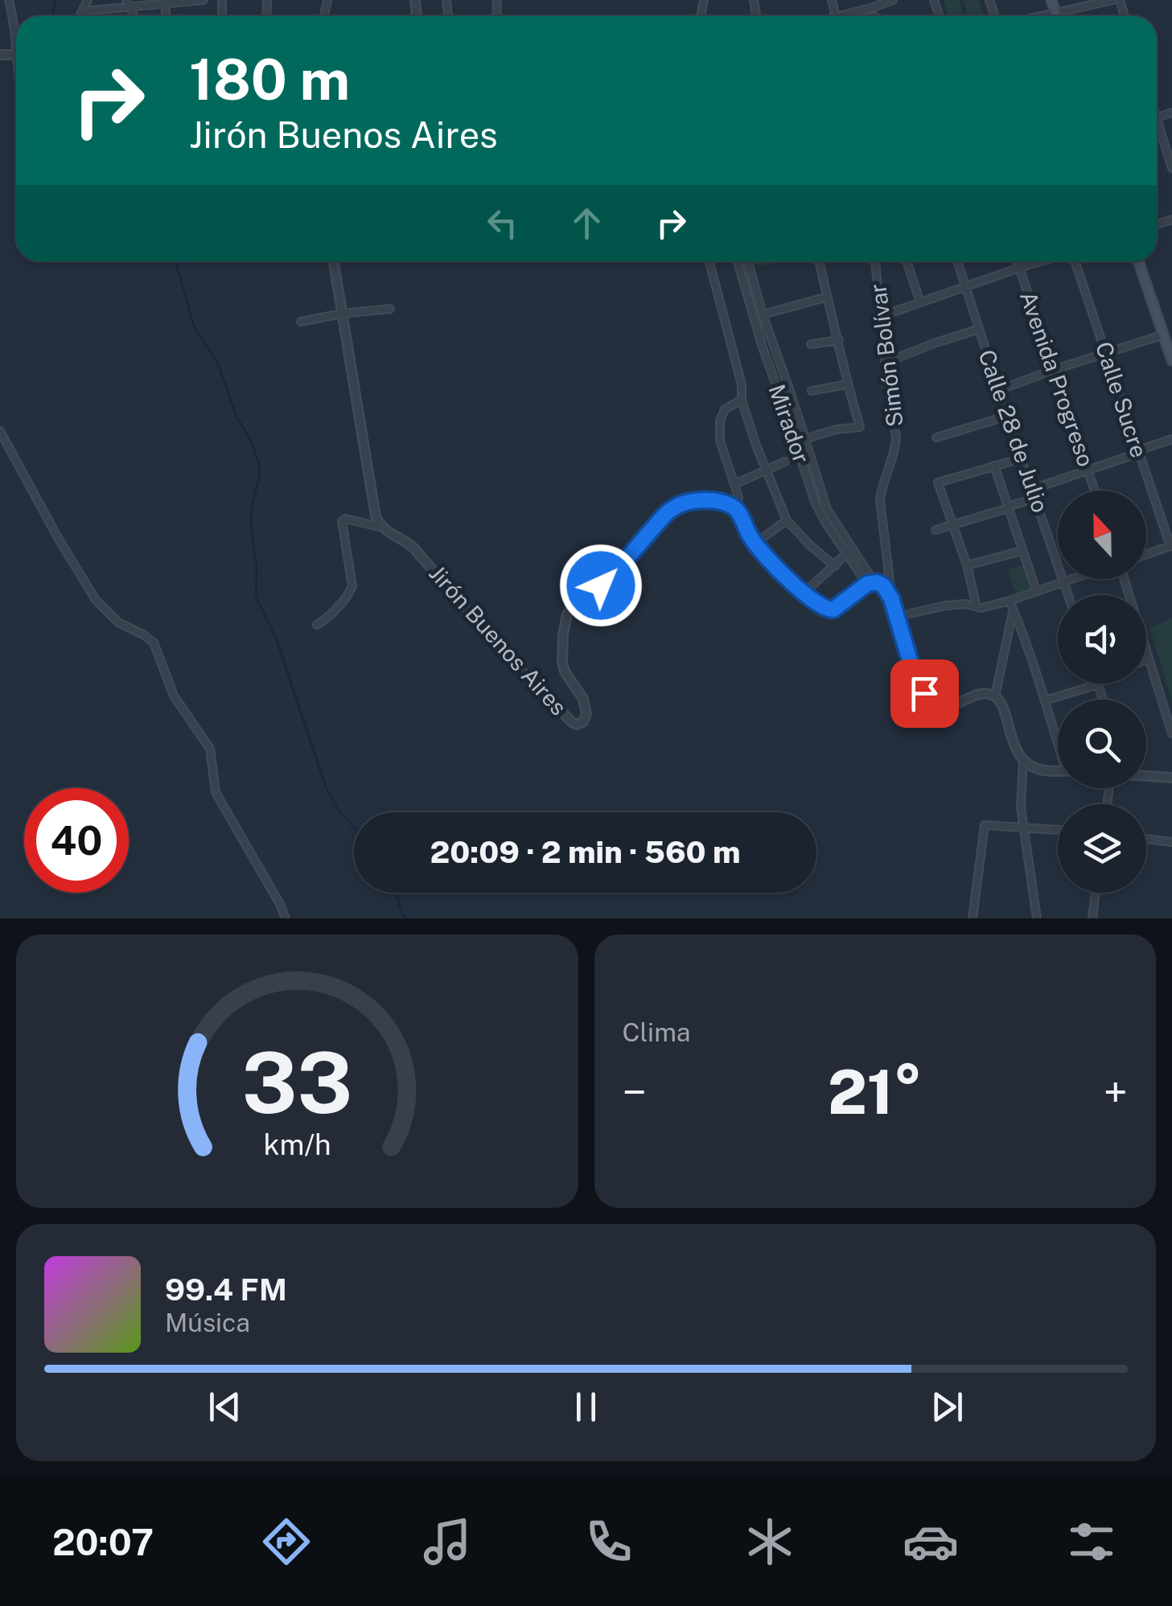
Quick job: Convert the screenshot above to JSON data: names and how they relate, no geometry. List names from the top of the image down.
{
  "streets": {
    "street": [
      "Simón Bolívar",
      "Avenida Progreso",
      "Calle Sucre",
      "Mirador",
      "Calle 28 de Julio",
      "Jirón Buenos Aires"
    ]
  },
  "north": "top",
  "page": {
    "turn": ["180 m", "Jirón Buenos Aires"],
    "limit": "40",
    "trip": "20:09 · 2 min · 560 m",
    "tile": "Clima",
    "heat": ["−", "21°", "+"],
    "song": ["99.4 FM", "Música"],
    "tabs": "20:07",
    "gauge": ["33", "km/h"]
  }
}
